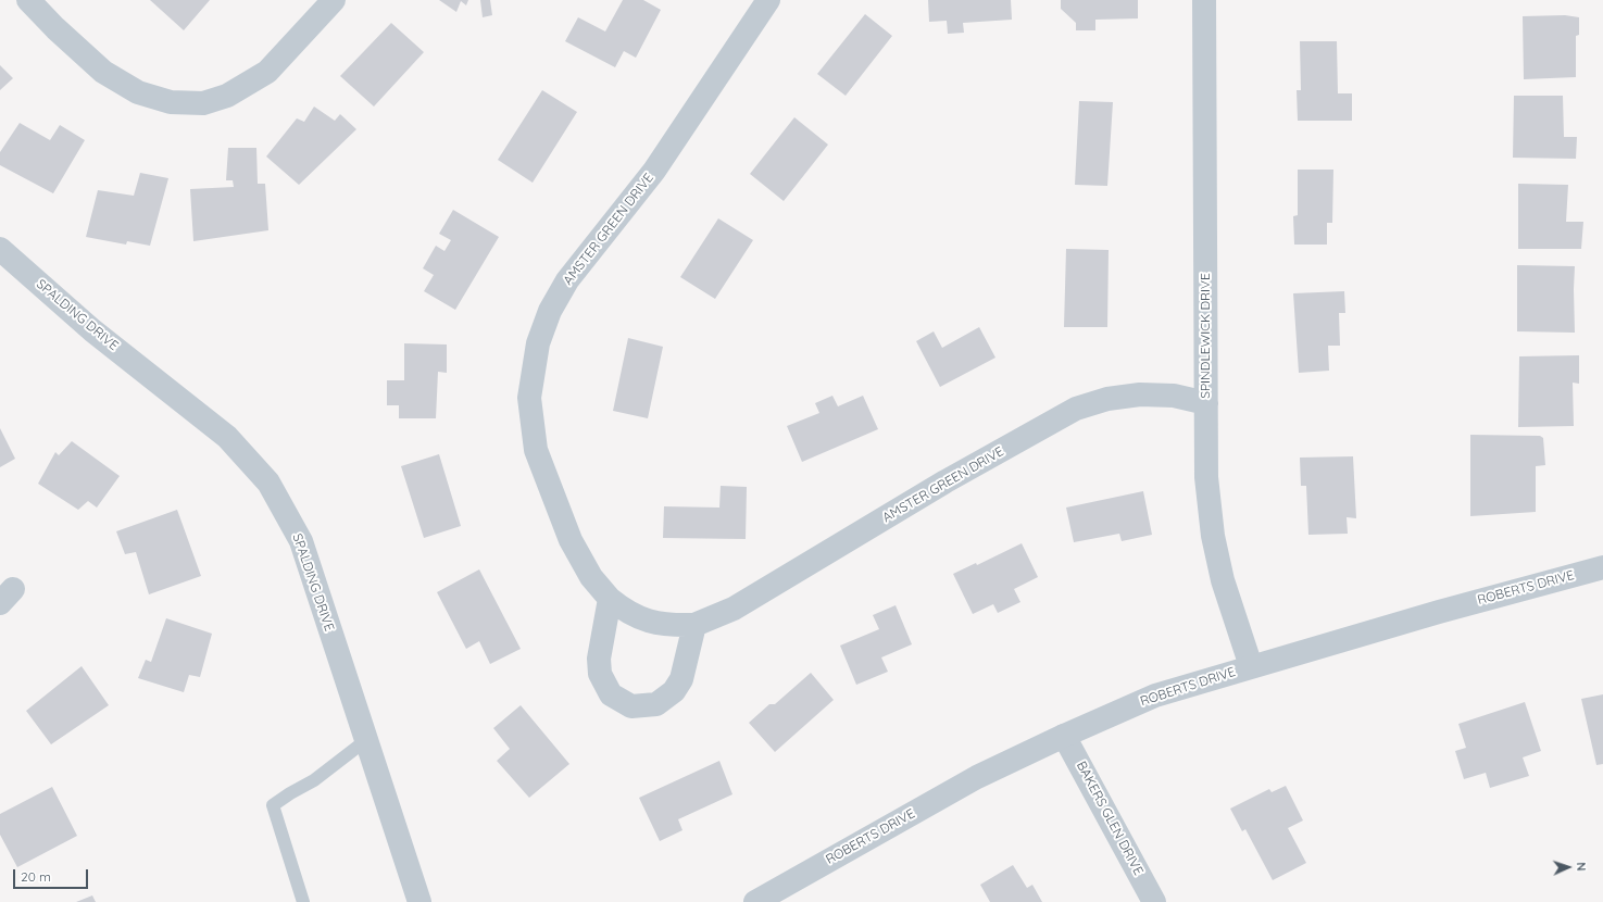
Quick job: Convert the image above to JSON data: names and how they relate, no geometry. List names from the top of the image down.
{
  "streets": {
    "street": [
      "AMSTER GREEN DRIVE",
      "SPALDING DRIVE",
      "SPINDLEWICK DRIVE",
      "ROBERTS DRIVE",
      "BAKERS GLEN DRIVE"
    ]
  },
  "crossings": [
    ["AMSTER GREEN DRIVE", "SPINDLEWICK DRIVE"],
    ["SPINDLEWICK DRIVE", "ROBERTS DRIVE"],
    ["ROBERTS DRIVE", "BAKERS GLEN DRIVE"]
  ],
  "scale_bar": "20 m",
  "north": "right"
}
